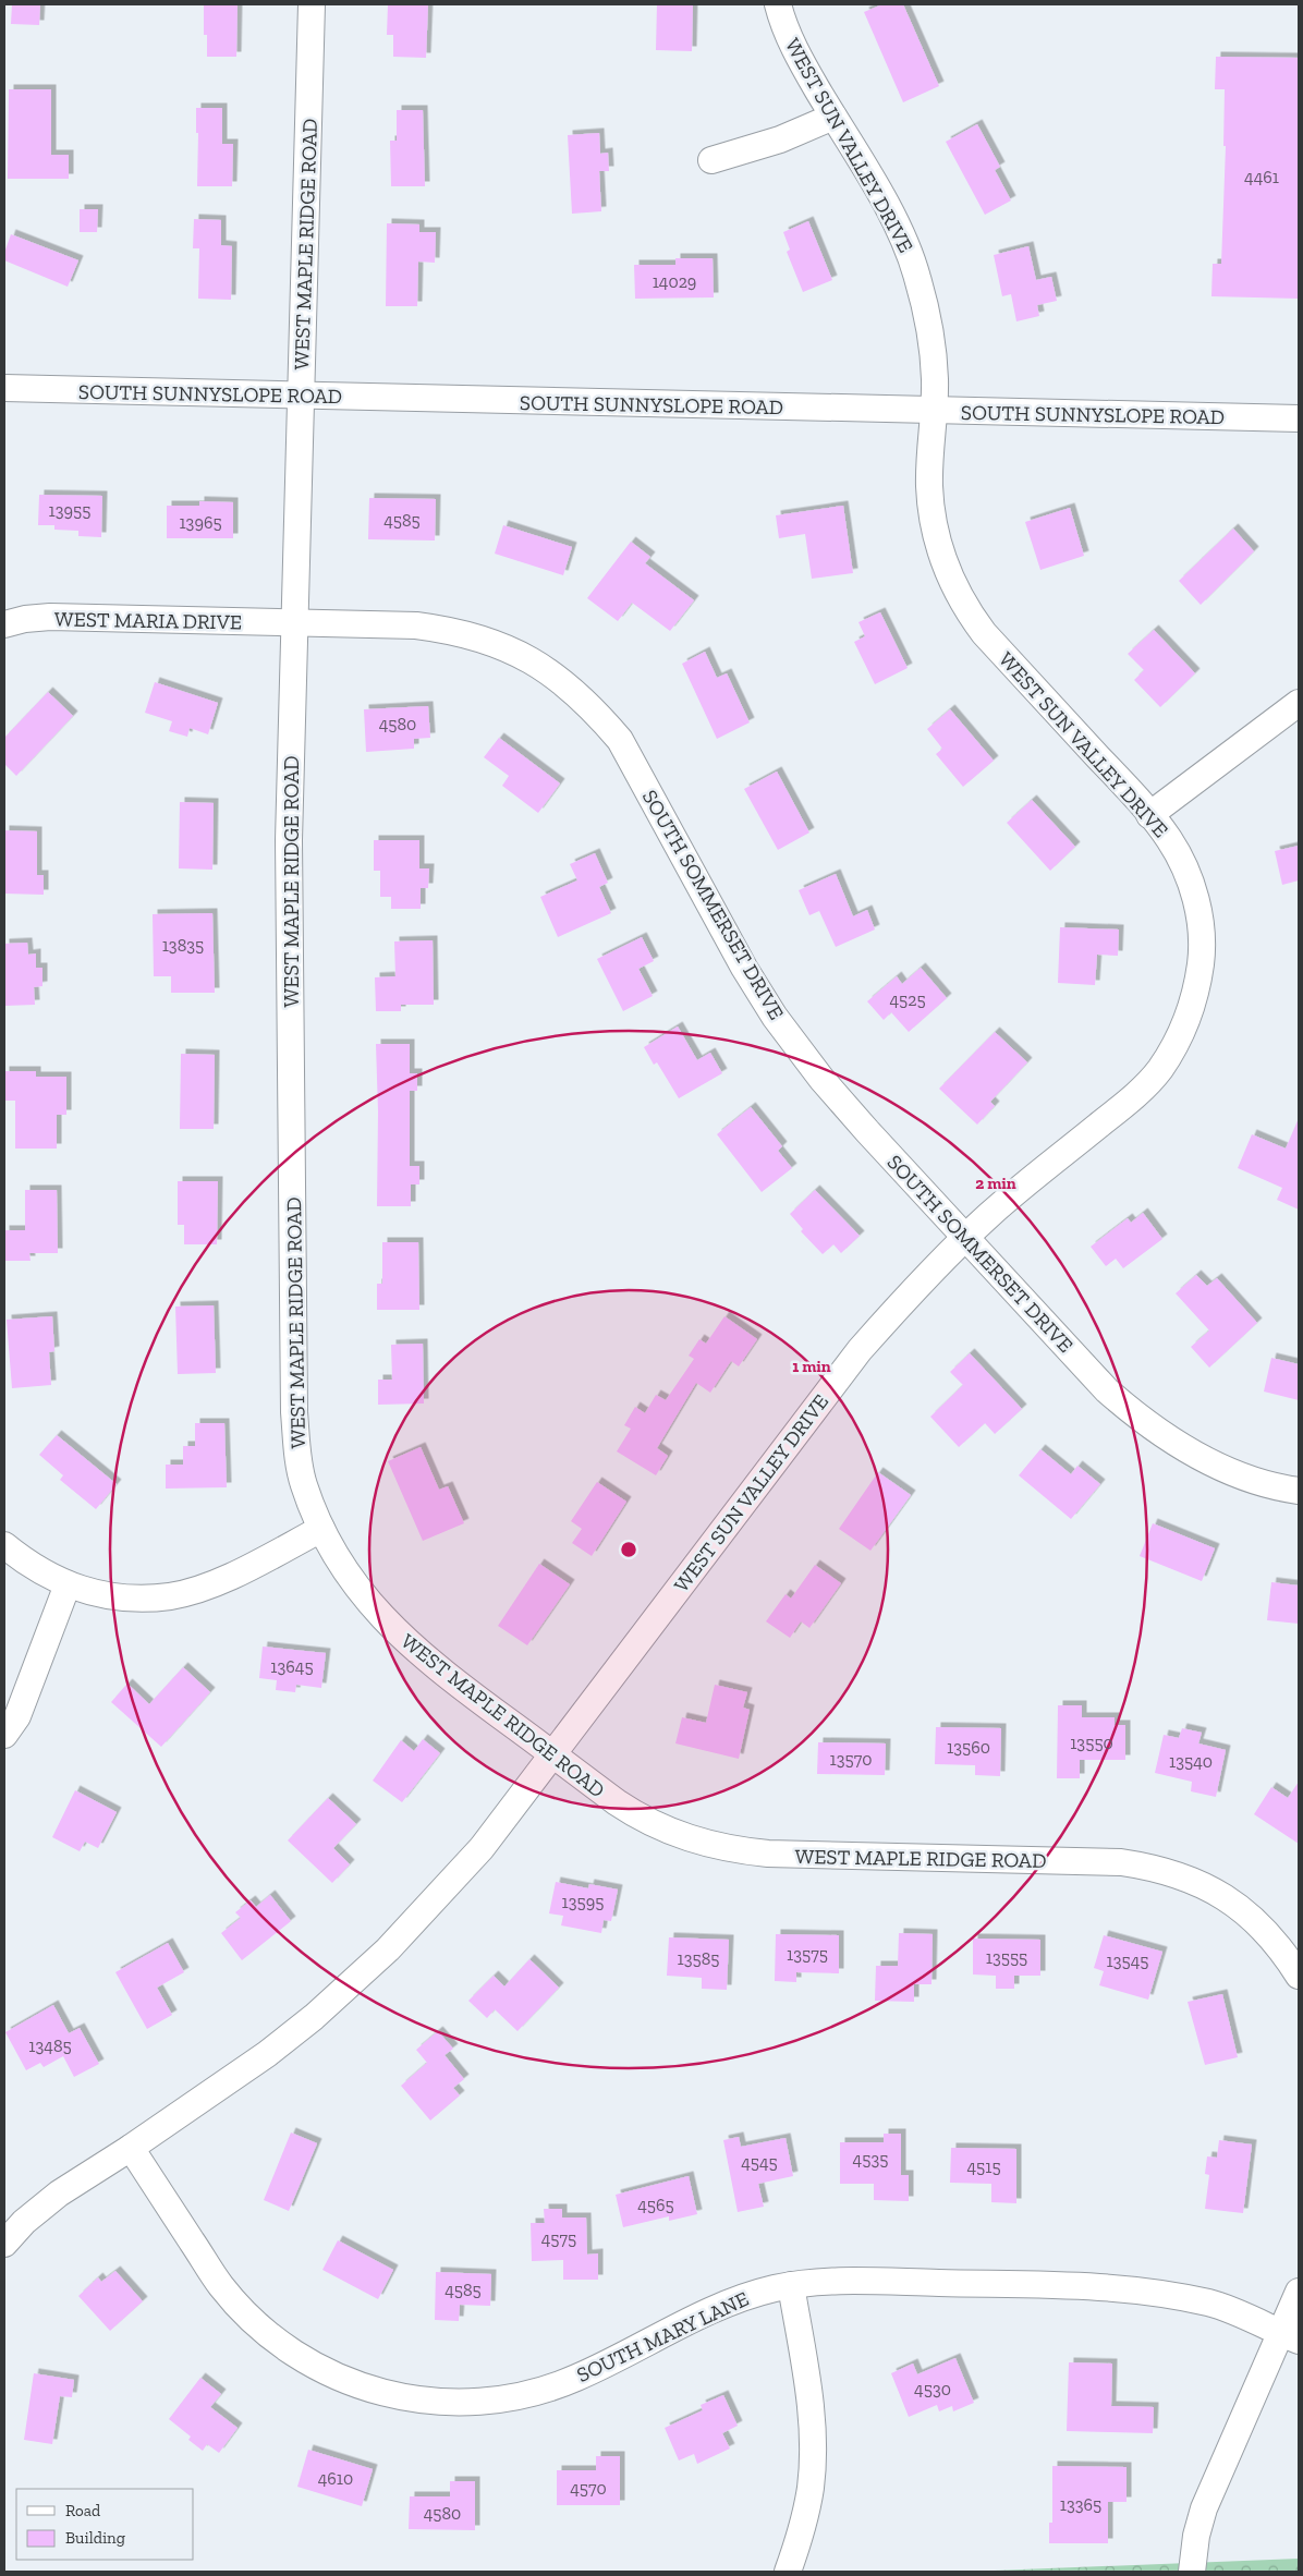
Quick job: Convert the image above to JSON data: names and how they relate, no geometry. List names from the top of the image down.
{
  "streets": {
    "street": [
      "WEST SUN VALLEY DRIVE",
      "WEST MAPLE RIDGE ROAD",
      "SOUTH SUNNYSLOPE ROAD",
      "WEST MARIA DRIVE",
      "SOUTH SOMMERSET DRIVE",
      "SOUTH MARY LANE"
    ]
  },
  "crossings": [
    ["WEST SUN VALLEY DRIVE", "WEST MAPLE RIDGE ROAD"],
    ["WEST SUN VALLEY DRIVE", "SOUTH SUNNYSLOPE ROAD"],
    ["WEST SUN VALLEY DRIVE", "SOUTH SOMMERSET DRIVE"],
    ["WEST SUN VALLEY DRIVE", "SOUTH MARY LANE"],
    ["WEST MAPLE RIDGE ROAD", "SOUTH SUNNYSLOPE ROAD"],
    ["WEST MAPLE RIDGE ROAD", "WEST MARIA DRIVE"],
    ["WEST MAPLE RIDGE ROAD", "SOUTH SOMMERSET DRIVE"],
    ["WEST MARIA DRIVE", "SOUTH SOMMERSET DRIVE"]
  ],
  "house_numbers": [
    "4461",
    "14029",
    "13955",
    "4585",
    "13965",
    "4580",
    "13835",
    "4525",
    "13645",
    "13550",
    "13560",
    "13570",
    "13540",
    "13595",
    "13575",
    "13555",
    "13585",
    "13545",
    "13485",
    "4535",
    "4545",
    "4515",
    "4565",
    "4575",
    "4585",
    "4530",
    "4610",
    "4570",
    "13365",
    "4580"
  ],
  "legend": ["Road", "Building"],
  "rings": ["2 min", "1 min"]
}
